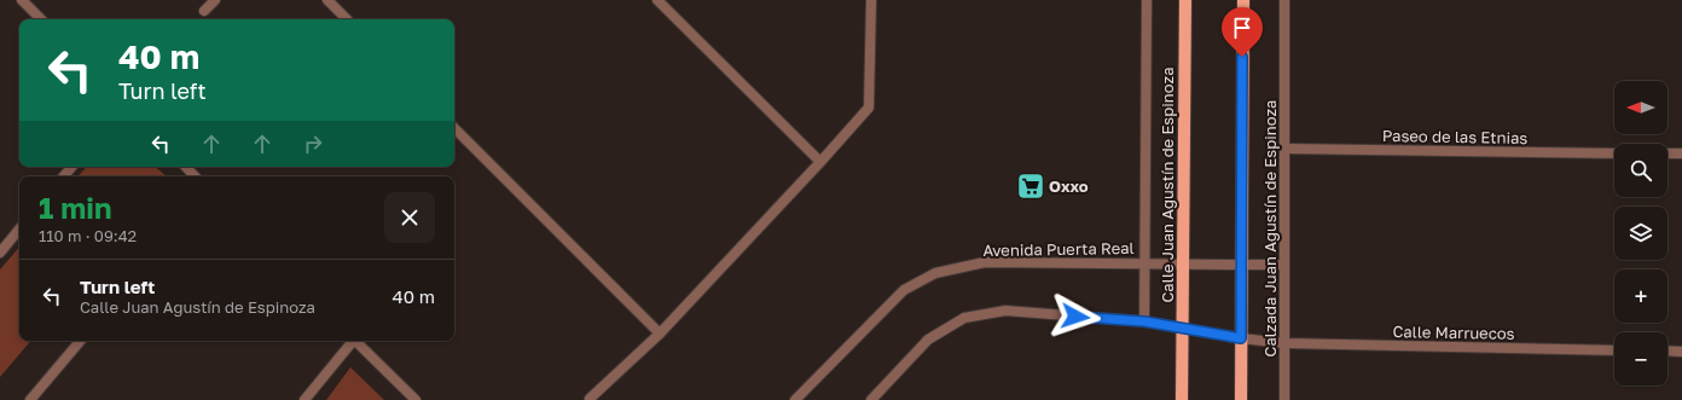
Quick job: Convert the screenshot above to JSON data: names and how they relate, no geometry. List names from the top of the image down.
{
  "streets": {
    "main road": ["Calle Juan Agustín de Espinoza"],
    "street": [
      "Paseo de las Etnias",
      "Calzada Juan Agustín de Espinoza",
      "Avenida Puerta Real",
      "Calle Marruecos"
    ]
  },
  "crossings": [
    ["Paseo de las Etnias", "Calzada Juan Agustín de Espinoza"],
    ["Calle Juan Agustín de Espinoza", "Avenida Puerta Real"],
    ["Calzada Juan Agustín de Espinoza", "Avenida Puerta Real"],
    ["Calzada Juan Agustín de Espinoza", "Calle Marruecos"]
  ],
  "places": {
    "supermarket": ["Oxxo"]
  },
  "north": "left",
  "page": {
    "turn": ["40 m", "Turn left"],
    "map_buttons": ["+", "−"],
    "heading": ["1 min", "110 m · 09:42"],
    "list": [
      {
        "name": "Turn left",
        "note": "Calle Juan Agustín de Espinoza",
        "value": "40 m"
      }
    ]
  }
}
